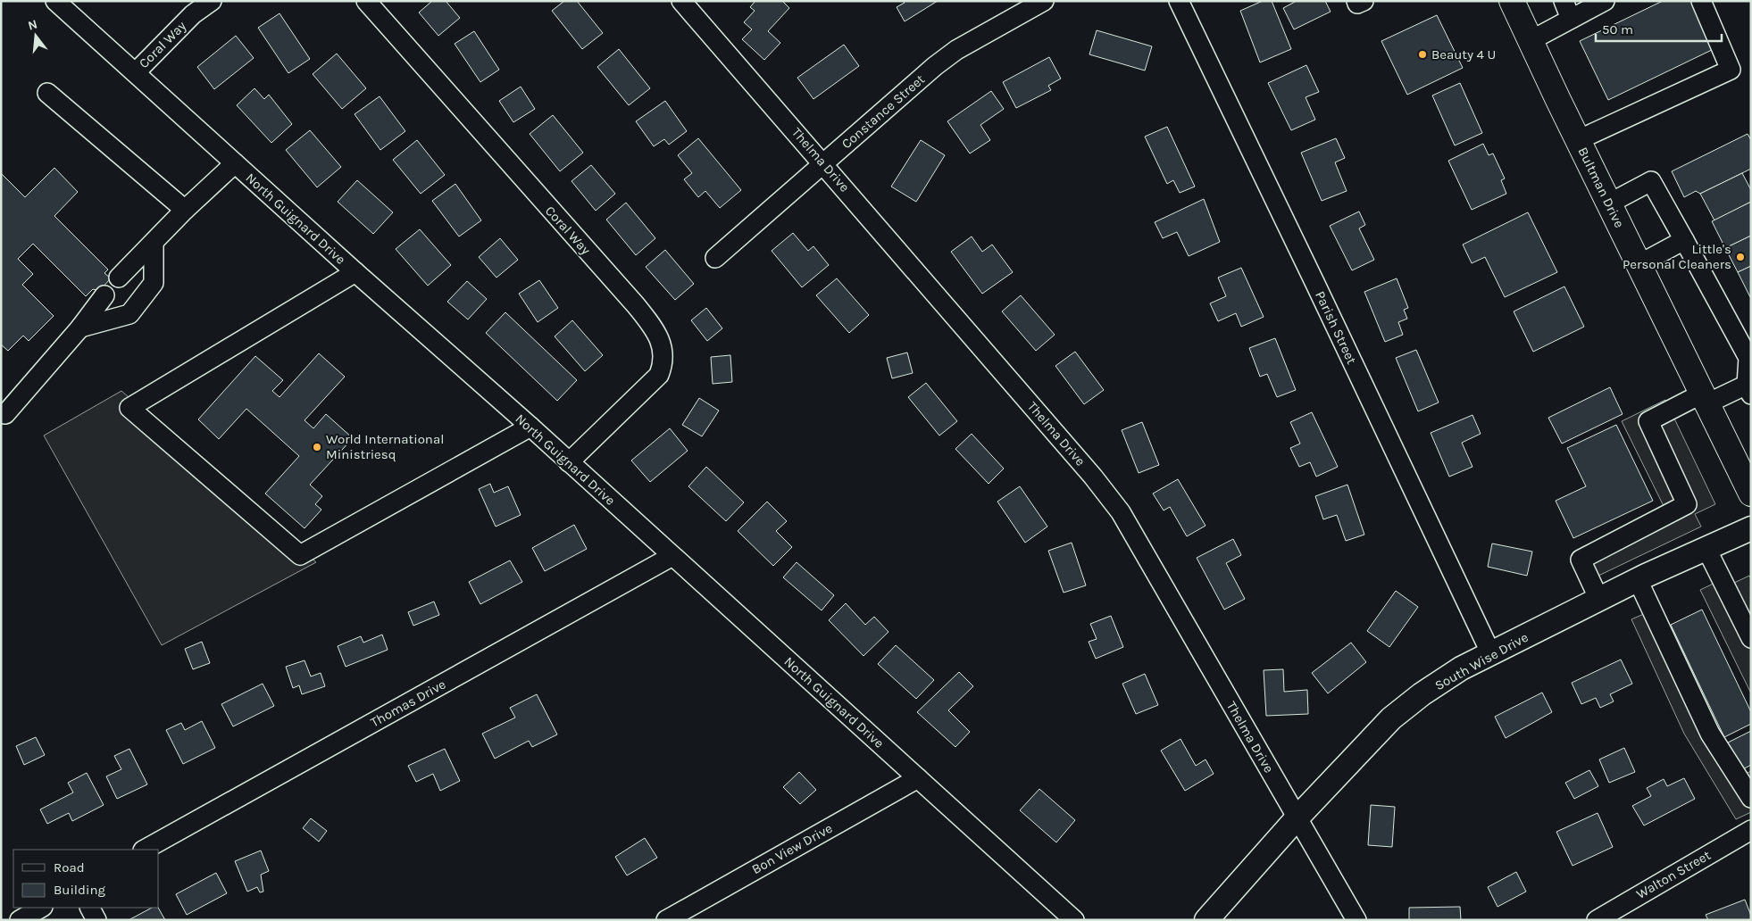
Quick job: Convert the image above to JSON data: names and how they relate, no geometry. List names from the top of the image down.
{
  "streets": {
    "highway": ["Bultman Drive"],
    "main road": ["South Wise Drive"],
    "street": [
      "Coral Way",
      "Constance Street",
      "Thelma Drive",
      "North Guignard Drive",
      "Parish Street",
      "Thomas Drive",
      "Bon View Drive",
      "Walton Street"
    ]
  },
  "crossings": [
    ["Coral Way", "North Guignard Drive"],
    ["Constance Street", "Thelma Drive"],
    ["Thelma Drive", "South Wise Drive"],
    ["North Guignard Drive", "Thomas Drive"],
    ["North Guignard Drive", "Bon View Drive"],
    ["Parish Street", "South Wise Drive"]
  ],
  "places": ["Beauty 4 U", "Little's Personal Cleaners", "World International Ministriesq"],
  "legend": ["Road", "Building"],
  "scale_bar": "50 m",
  "north": "top"
}
